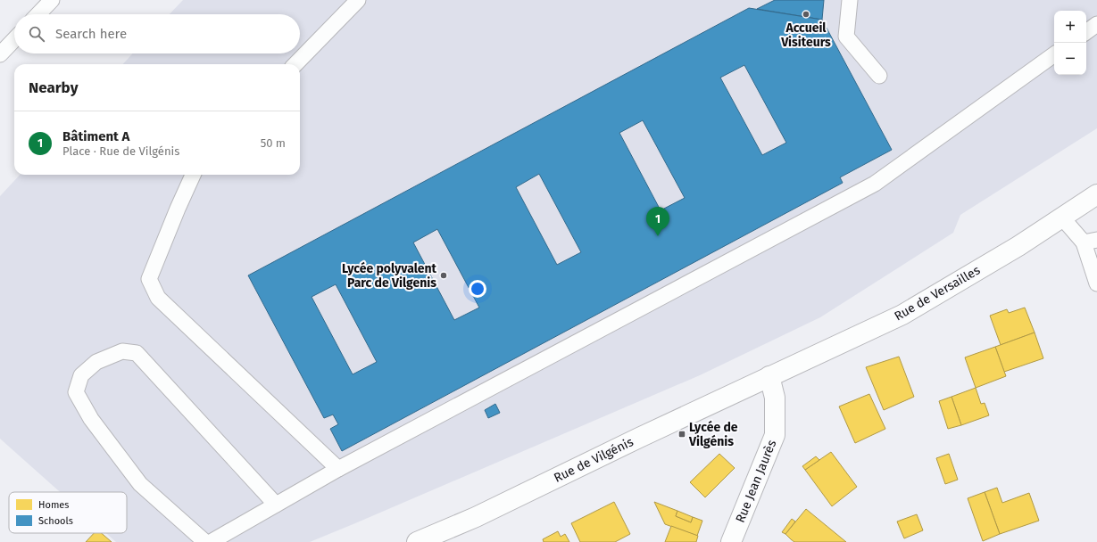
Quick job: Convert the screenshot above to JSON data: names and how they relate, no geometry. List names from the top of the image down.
{
  "streets": {
    "street": ["Rue de Versailles", "Rue de Vilgénis", "Rue Jean Jaurès"]
  },
  "crossings": [
    ["Rue de Versailles", "Rue de Vilgénis"],
    ["Rue de Versailles", "Rue Jean Jaurès"],
    ["Rue de Vilgénis", "Rue Jean Jaurès"]
  ],
  "places": {
    "other": ["Accueil Visiteurs", "Lycée polyvalent Parc de Vilgenis"],
    "transit": ["Lycée de Vilgénis"]
  },
  "legend": ["Homes", "Schools"],
  "page": {
    "map_buttons": ["+", "−"],
    "search": "Search here",
    "heading": "Nearby",
    "list": [
      {
        "mark": "1",
        "name": "Bâtiment A",
        "note": "Place · Rue de Vilgénis",
        "value": "50 m"
      }
    ],
    "pins": "1"
  }
}
